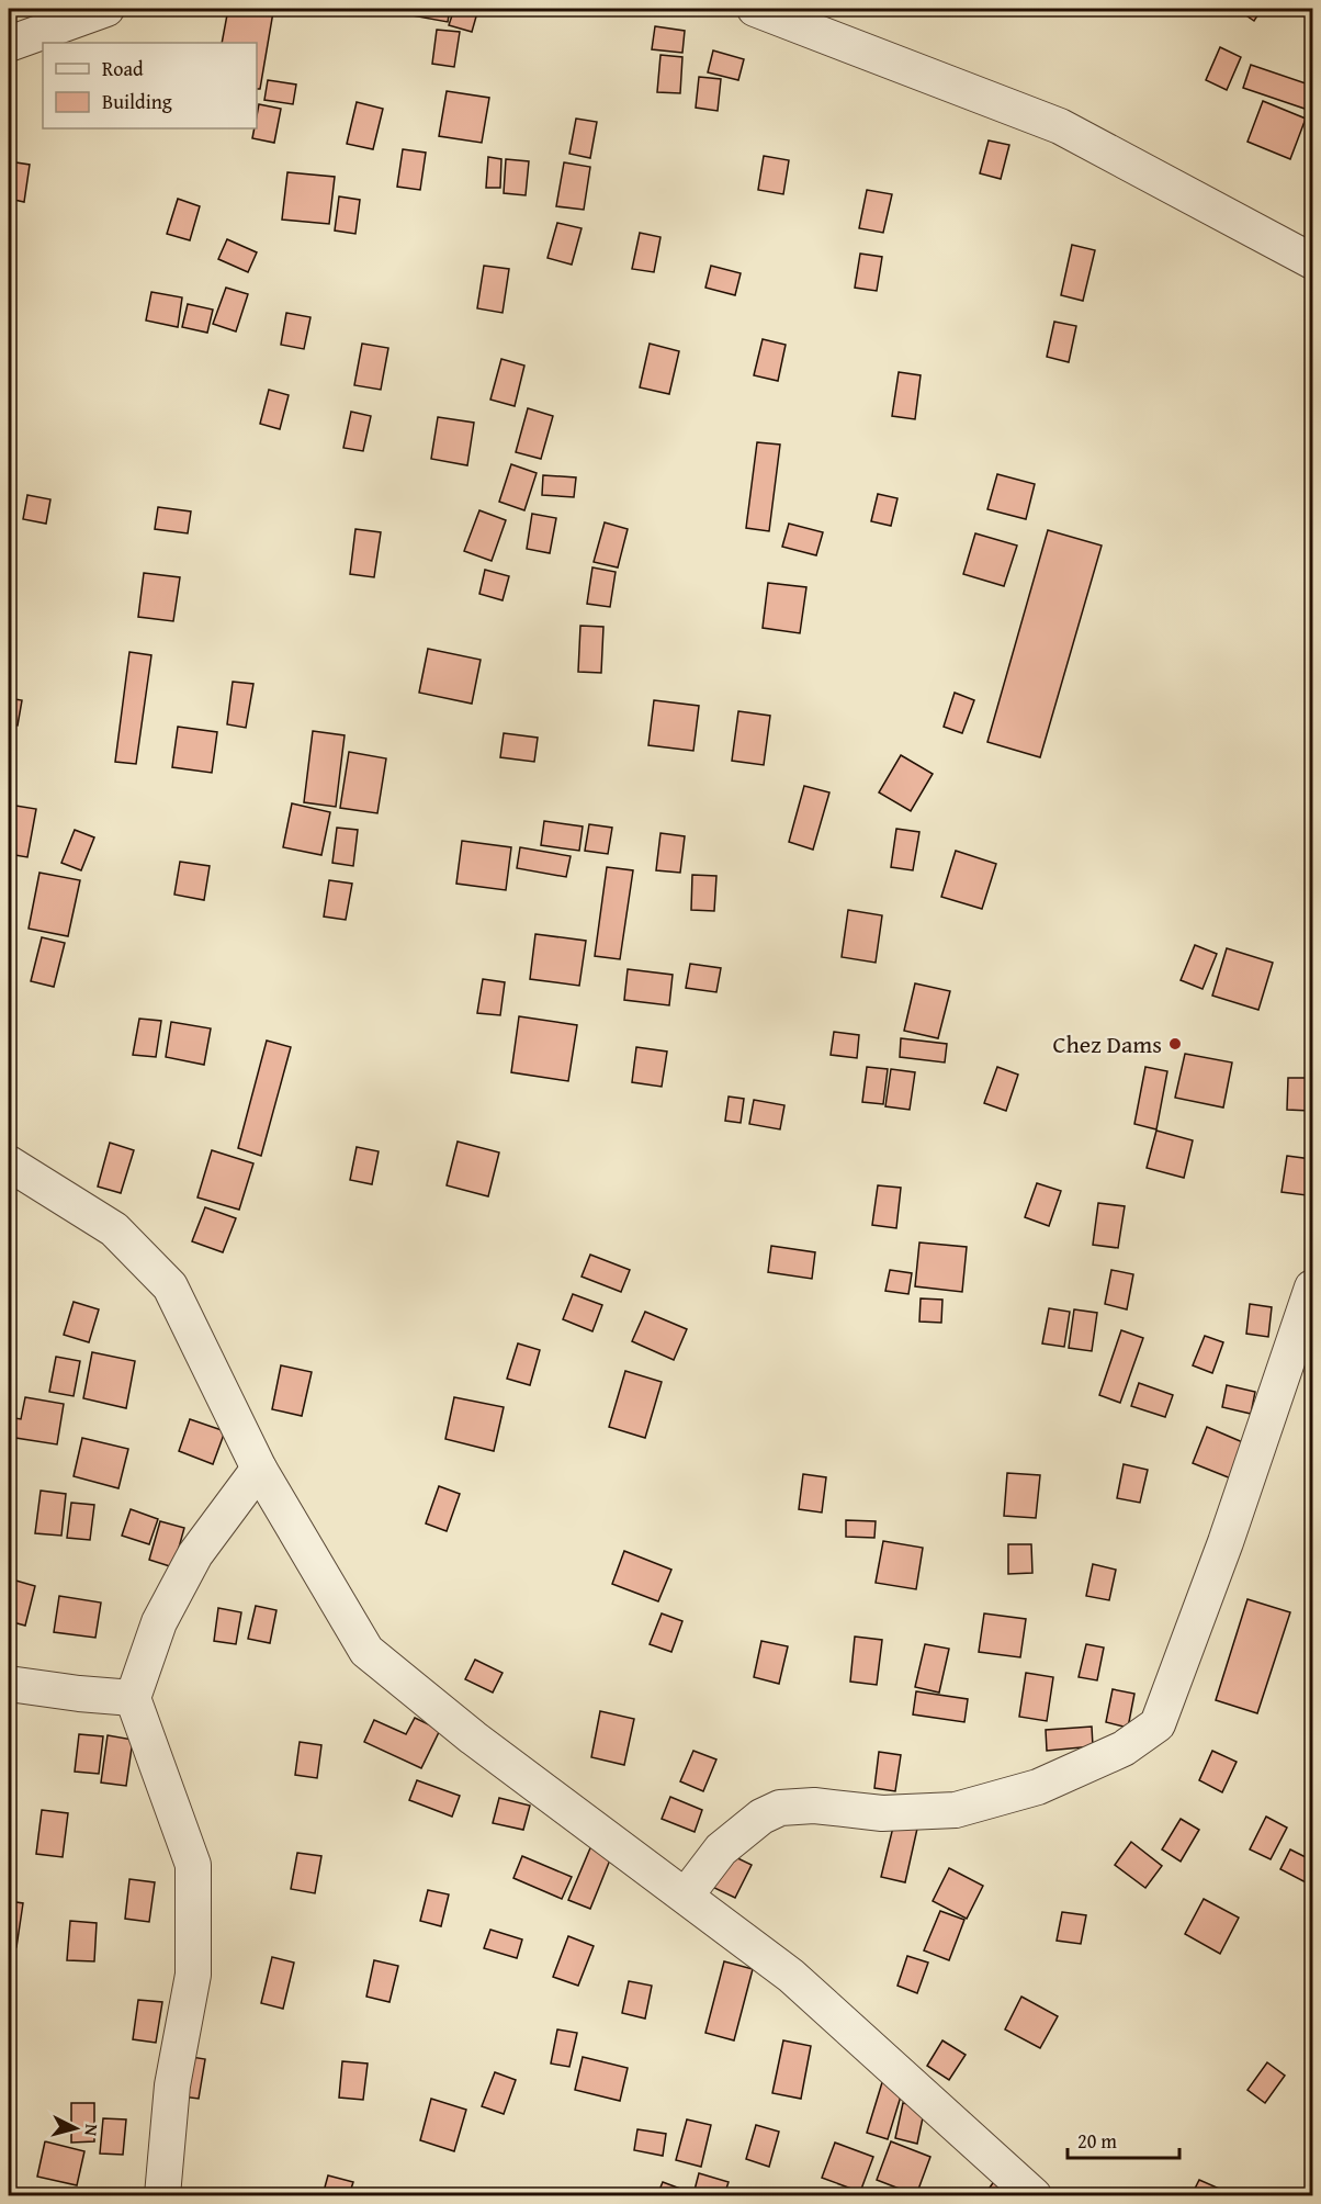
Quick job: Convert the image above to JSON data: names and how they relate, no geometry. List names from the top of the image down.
{
  "places": ["Chez Dams"],
  "legend": ["Road", "Building"],
  "scale_bar": "20 m",
  "north": "right"
}
